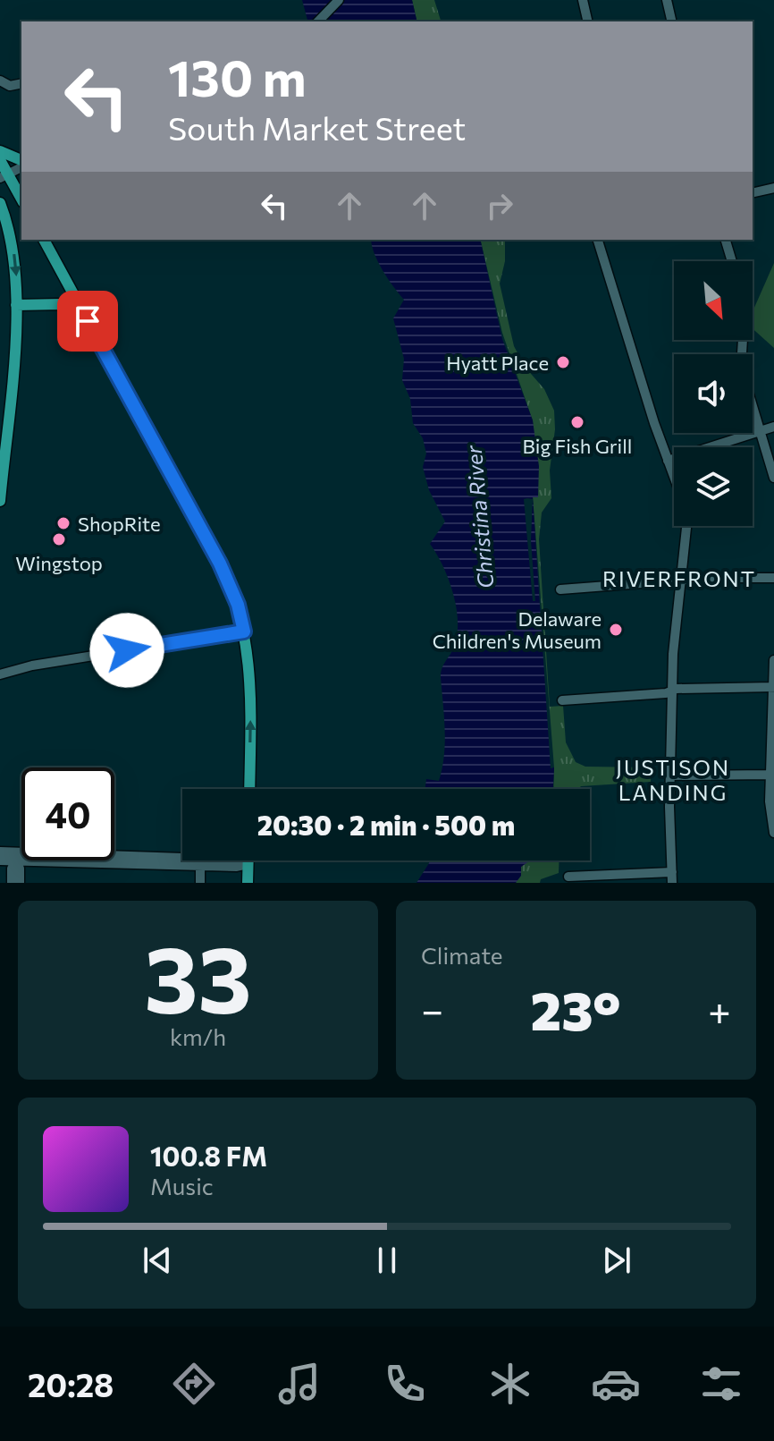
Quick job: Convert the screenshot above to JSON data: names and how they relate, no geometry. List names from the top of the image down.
{
  "districts": ["RIVERFRONT", "JUSTISON LANDING"],
  "water": ["Christina River"],
  "places": [
    "Hyatt Place",
    "Big Fish Grill",
    "ShopRite",
    "Wingstop",
    "Delaware Children's Museum"
  ],
  "north": "bottom right",
  "page": {
    "turn": ["130 m", "South Market Street"],
    "limit": "40",
    "trip": "20:30 · 2 min · 500 m",
    "tile": [
      ["33", "km/h"],
      "Climate"
    ],
    "heat": ["−", "23°", "+"],
    "song": ["100.8 FM", "Music"],
    "tabs": "20:28"
  }
}
